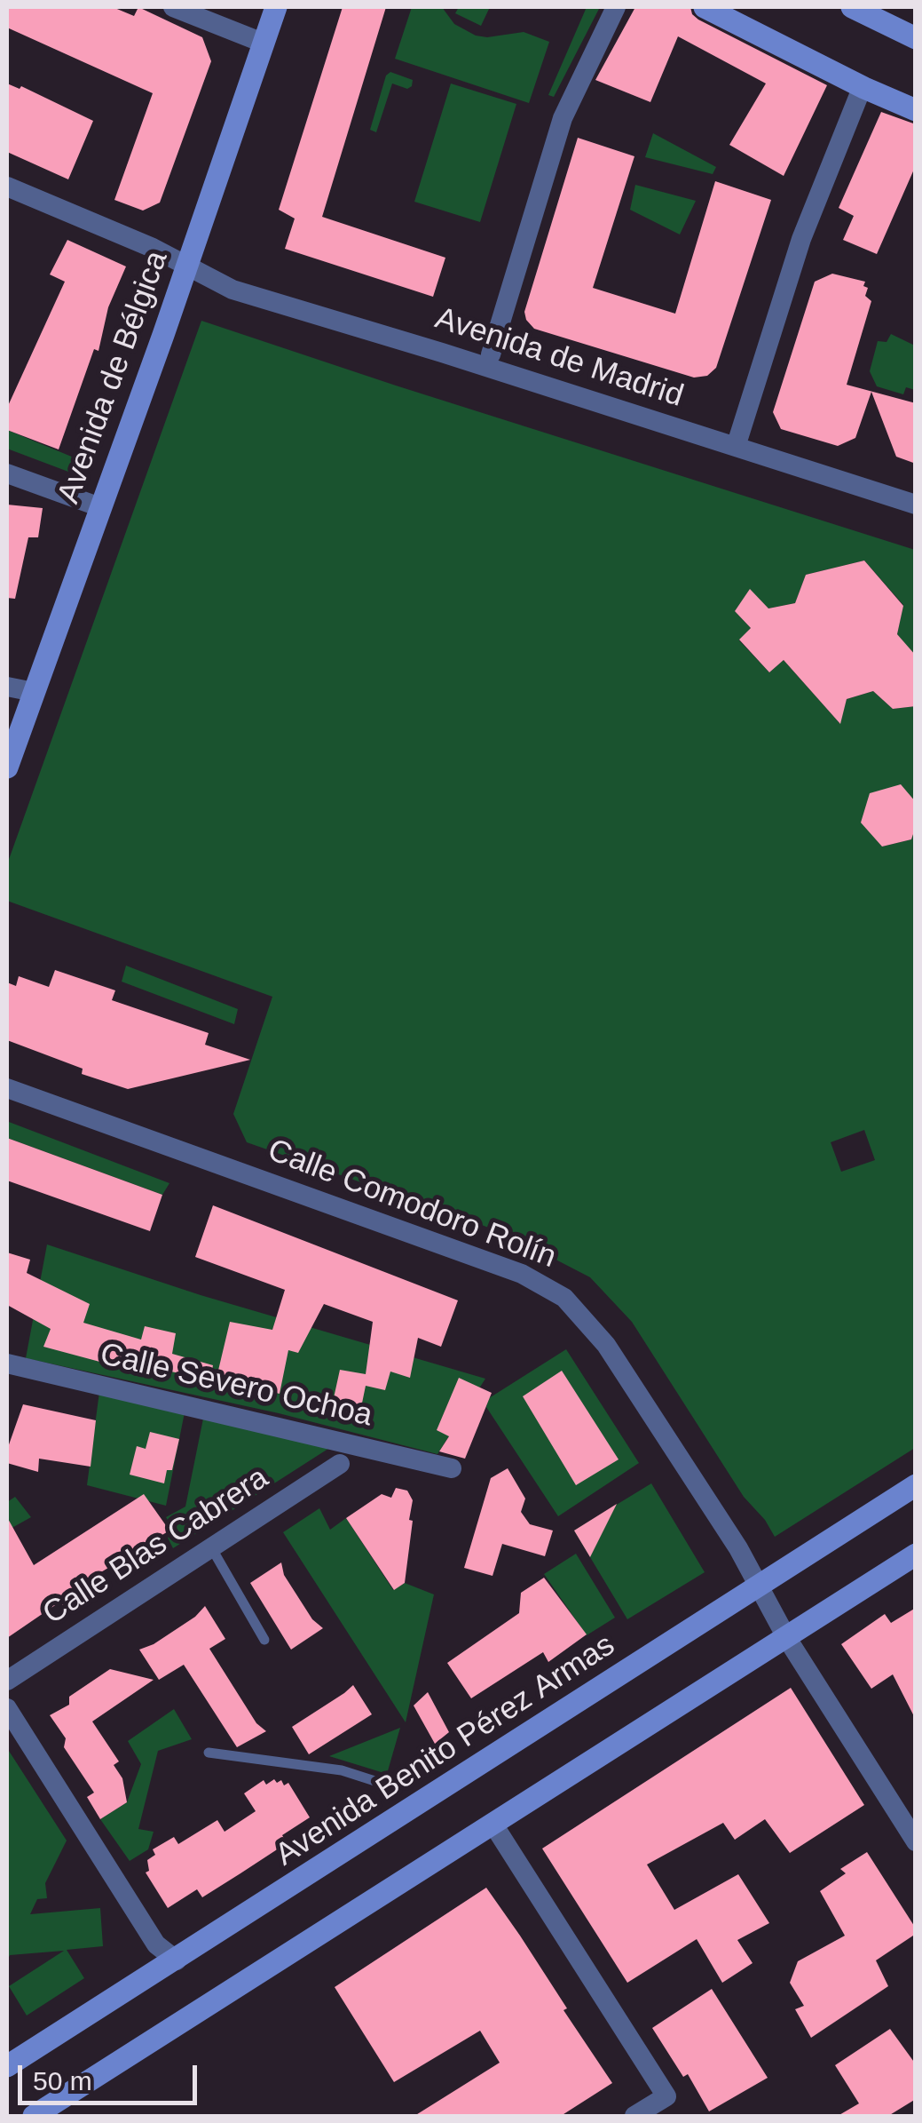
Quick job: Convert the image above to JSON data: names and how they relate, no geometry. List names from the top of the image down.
{
  "streets": {
    "street": [
      "Avenida de Madrid",
      "Avenida de Bélgica",
      "Calle Comodoro Rolín",
      "Calle Severo Ochoa",
      "Calle Blas Cabrera",
      "Avenida Benito Pérez Armas"
    ]
  },
  "crossings": [
    ["Avenida de Madrid", "Avenida de Bélgica"],
    ["Calle Comodoro Rolín", "Avenida Benito Pérez Armas"]
  ],
  "scale_bar": "50 m"
}
